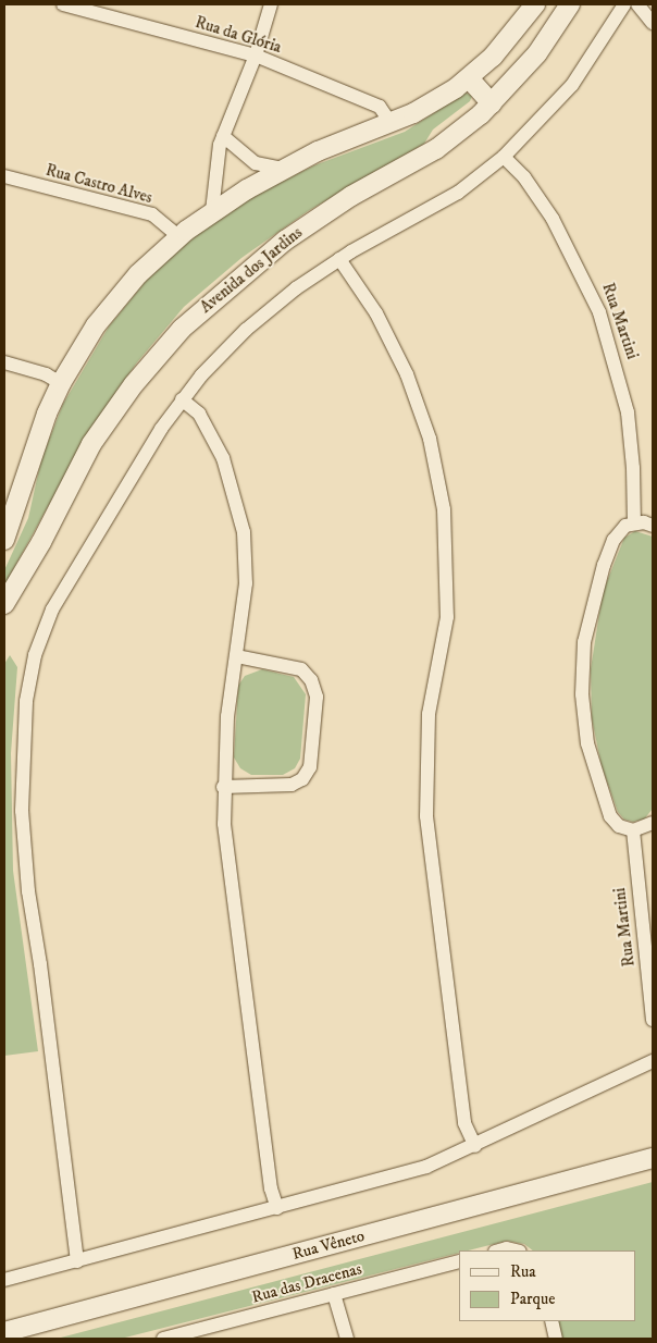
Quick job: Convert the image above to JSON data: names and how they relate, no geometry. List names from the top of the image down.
{
  "streets": {
    "street": [
      "Rua da Glória",
      "Rua Castro Alves",
      "Avenida dos Jardins",
      "Rua Martini",
      "Rua Vêneto",
      "Rua das Dracenas"
    ]
  },
  "legend": ["Rua", "Parque"]
}
